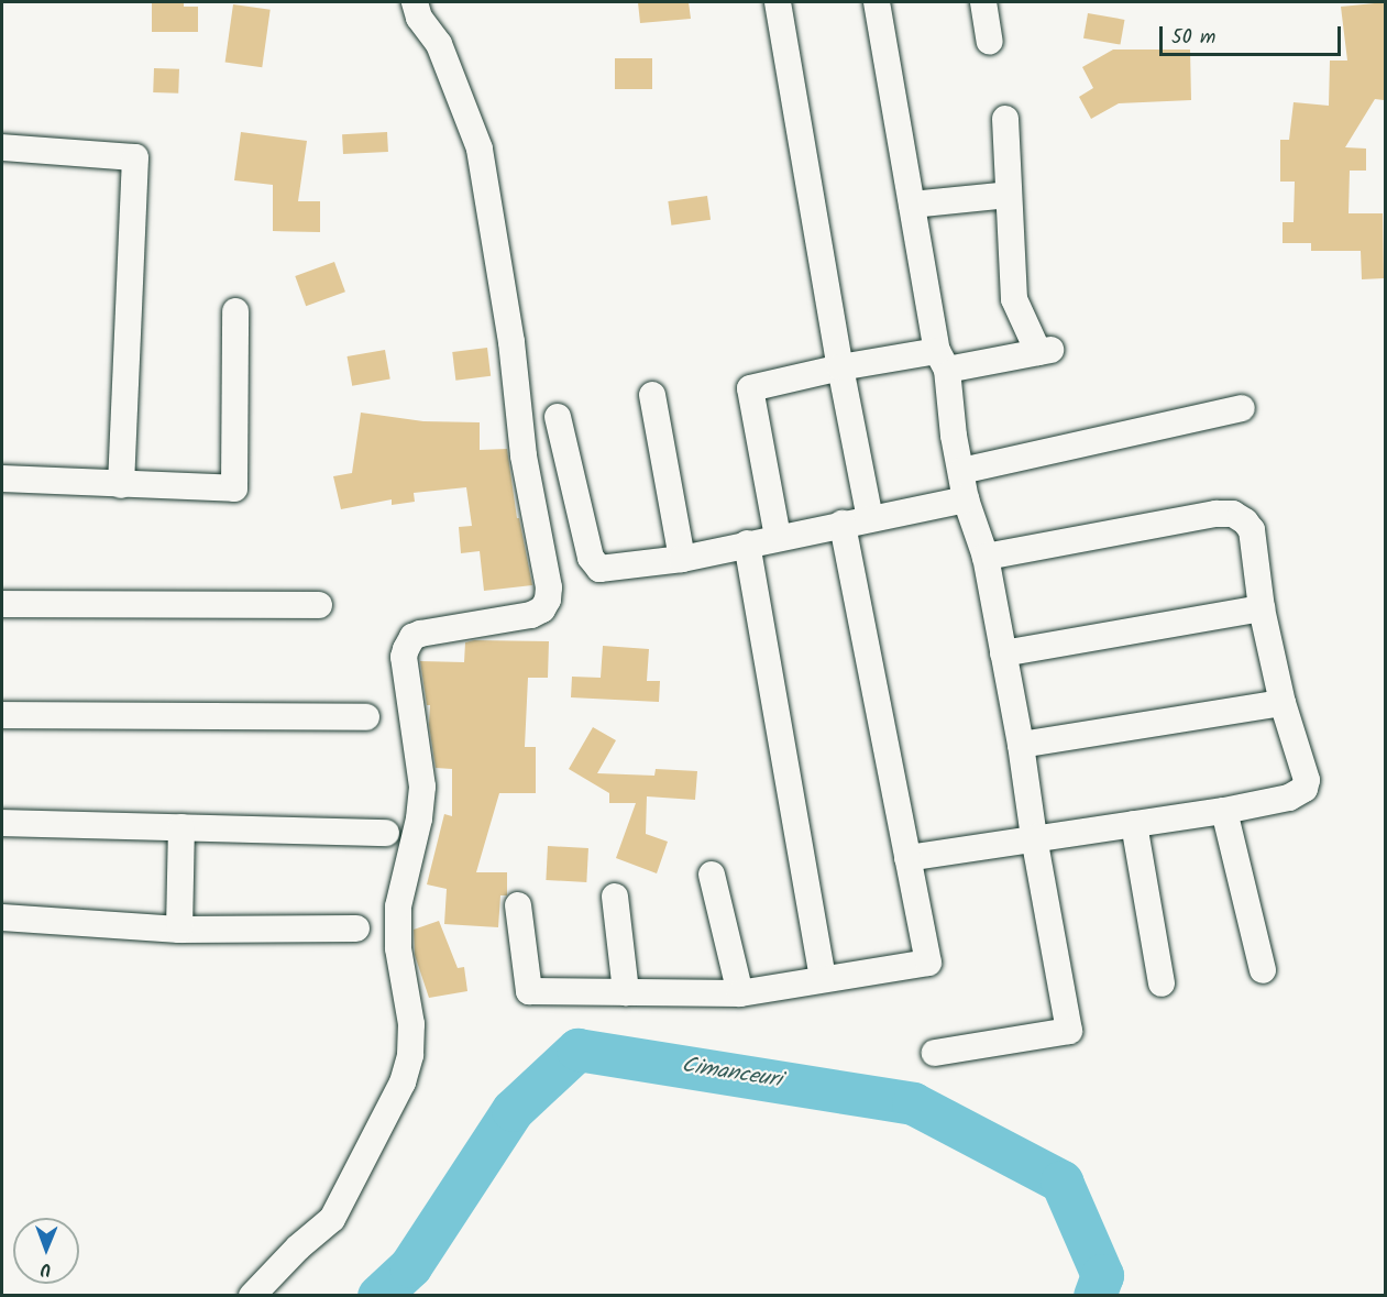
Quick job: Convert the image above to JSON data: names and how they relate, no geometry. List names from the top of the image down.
{
  "water": ["Cimanceuri"],
  "scale_bar": "50 m",
  "north": "bottom"
}
